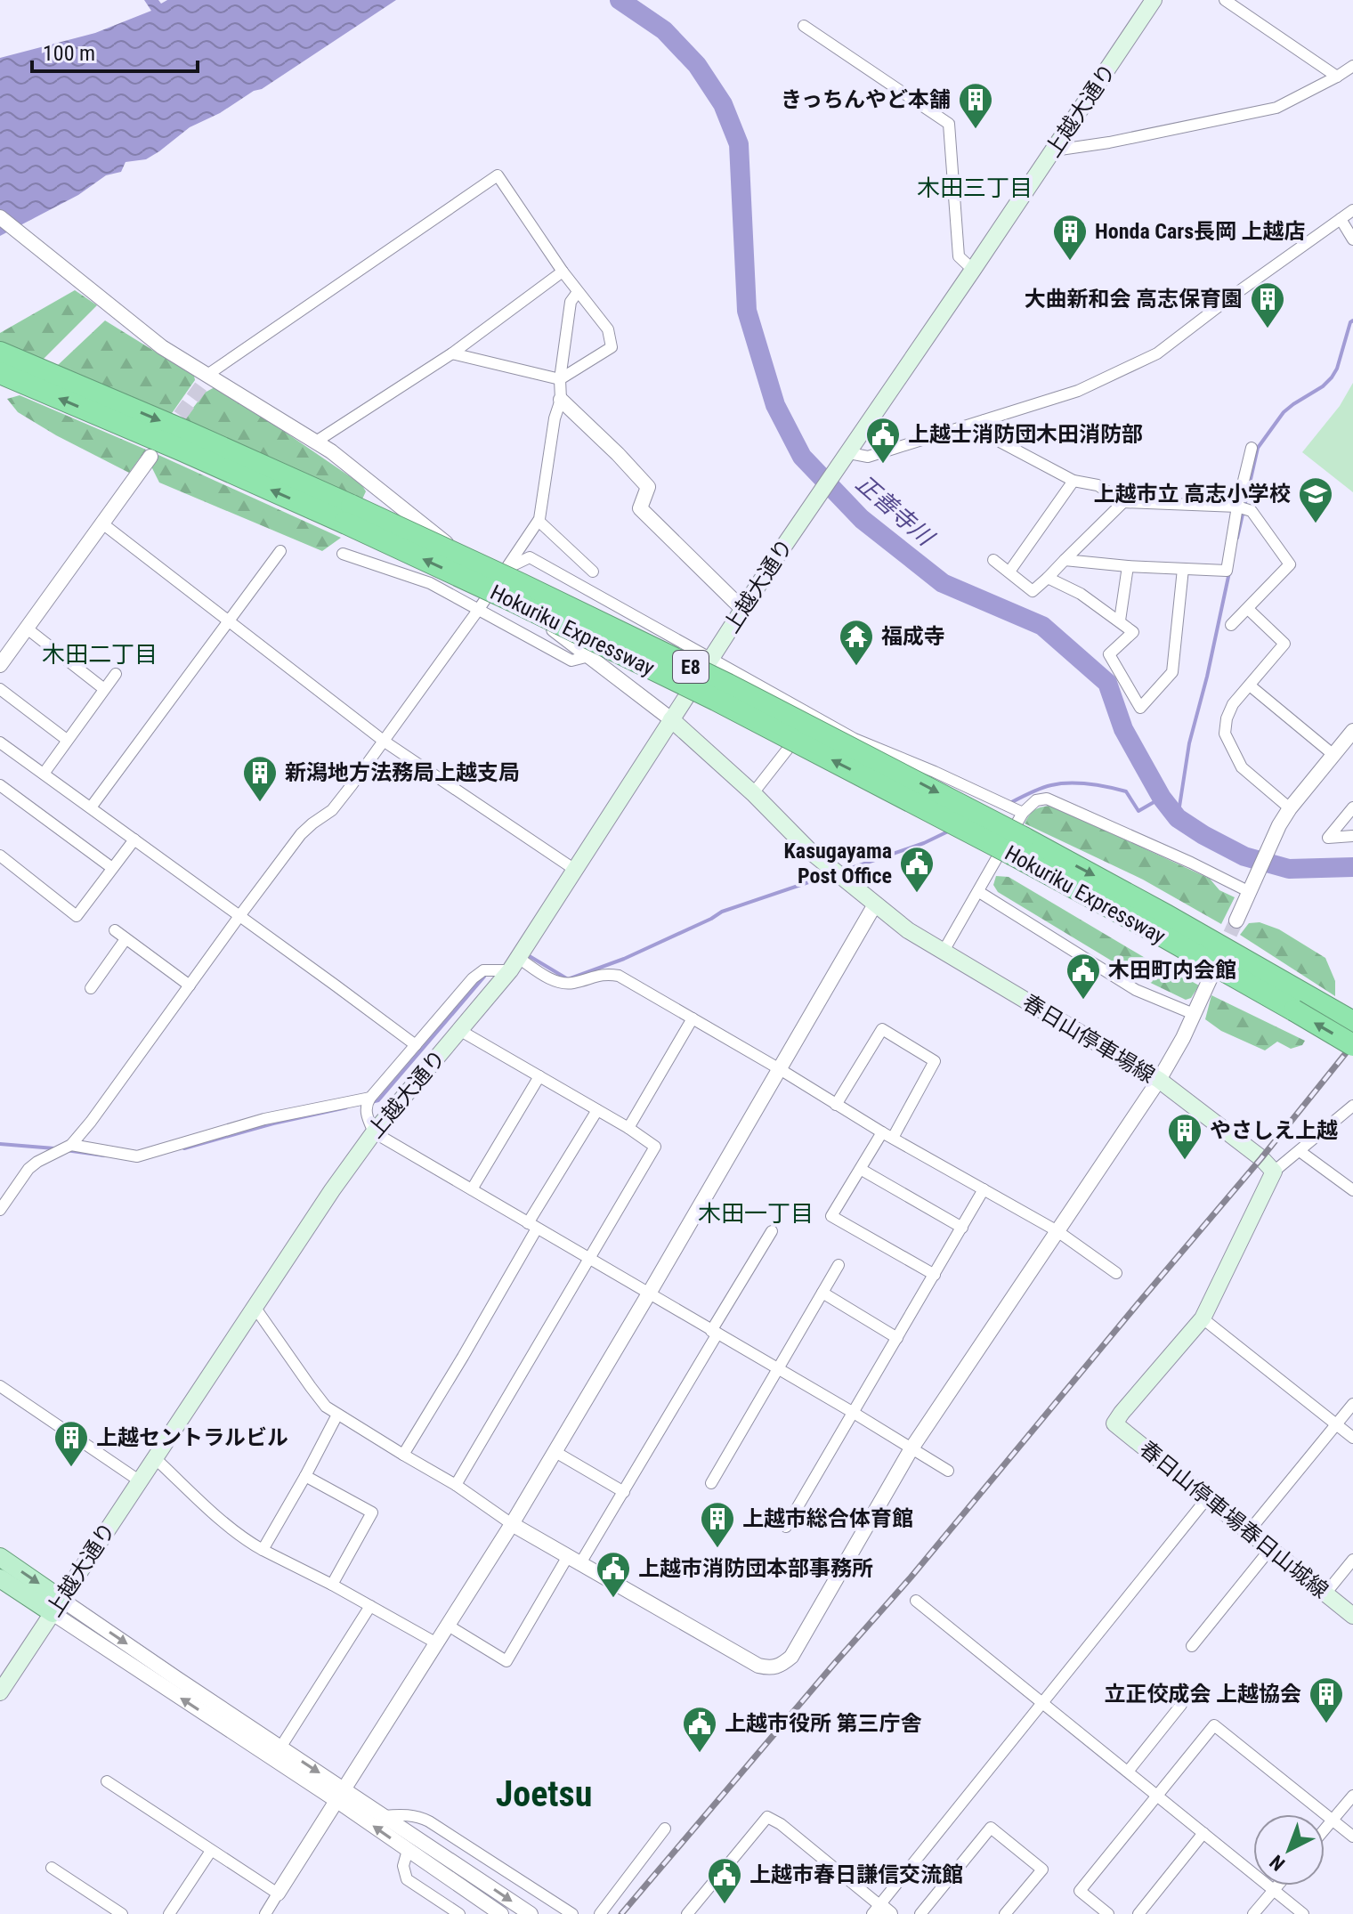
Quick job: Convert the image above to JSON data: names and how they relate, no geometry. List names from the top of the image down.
{
  "streets": {
    "highway": ["Hokuriku Expressway", "E8"],
    "main road": ["上越大通り", "春日山停車場線", "春日山停車場春日山城線"]
  },
  "crossings": [
    ["上越大通り", "春日山停車場線"]
  ],
  "districts": [
    "木田三丁目",
    "木田二丁目",
    "木田一丁目",
    "Joetsu"
  ],
  "water": ["正善寺川"],
  "places": {
    "building": [
      "きっちんやど本舗",
      "Honda Cars長岡 上越店",
      "大曲新和会 高志保育園",
      "新潟地方法務局上越支局",
      "やさしえ上越",
      "上越セントラルビル",
      "上越市総合体育館",
      "立正佼成会 上越協会"
    ],
    "public building": [
      "上越士消防団木田消防部",
      "Kasugayama Post Office",
      "木田町内会館",
      "上越市消防団本部事務所",
      "上越市役所 第三庁舎",
      "上越市春日謙信交流館"
    ],
    "school or university": ["上越市立 高志小学校"],
    "temple": ["福成寺"]
  },
  "scale_bar": "100 m",
  "north": "bottom left"
}
